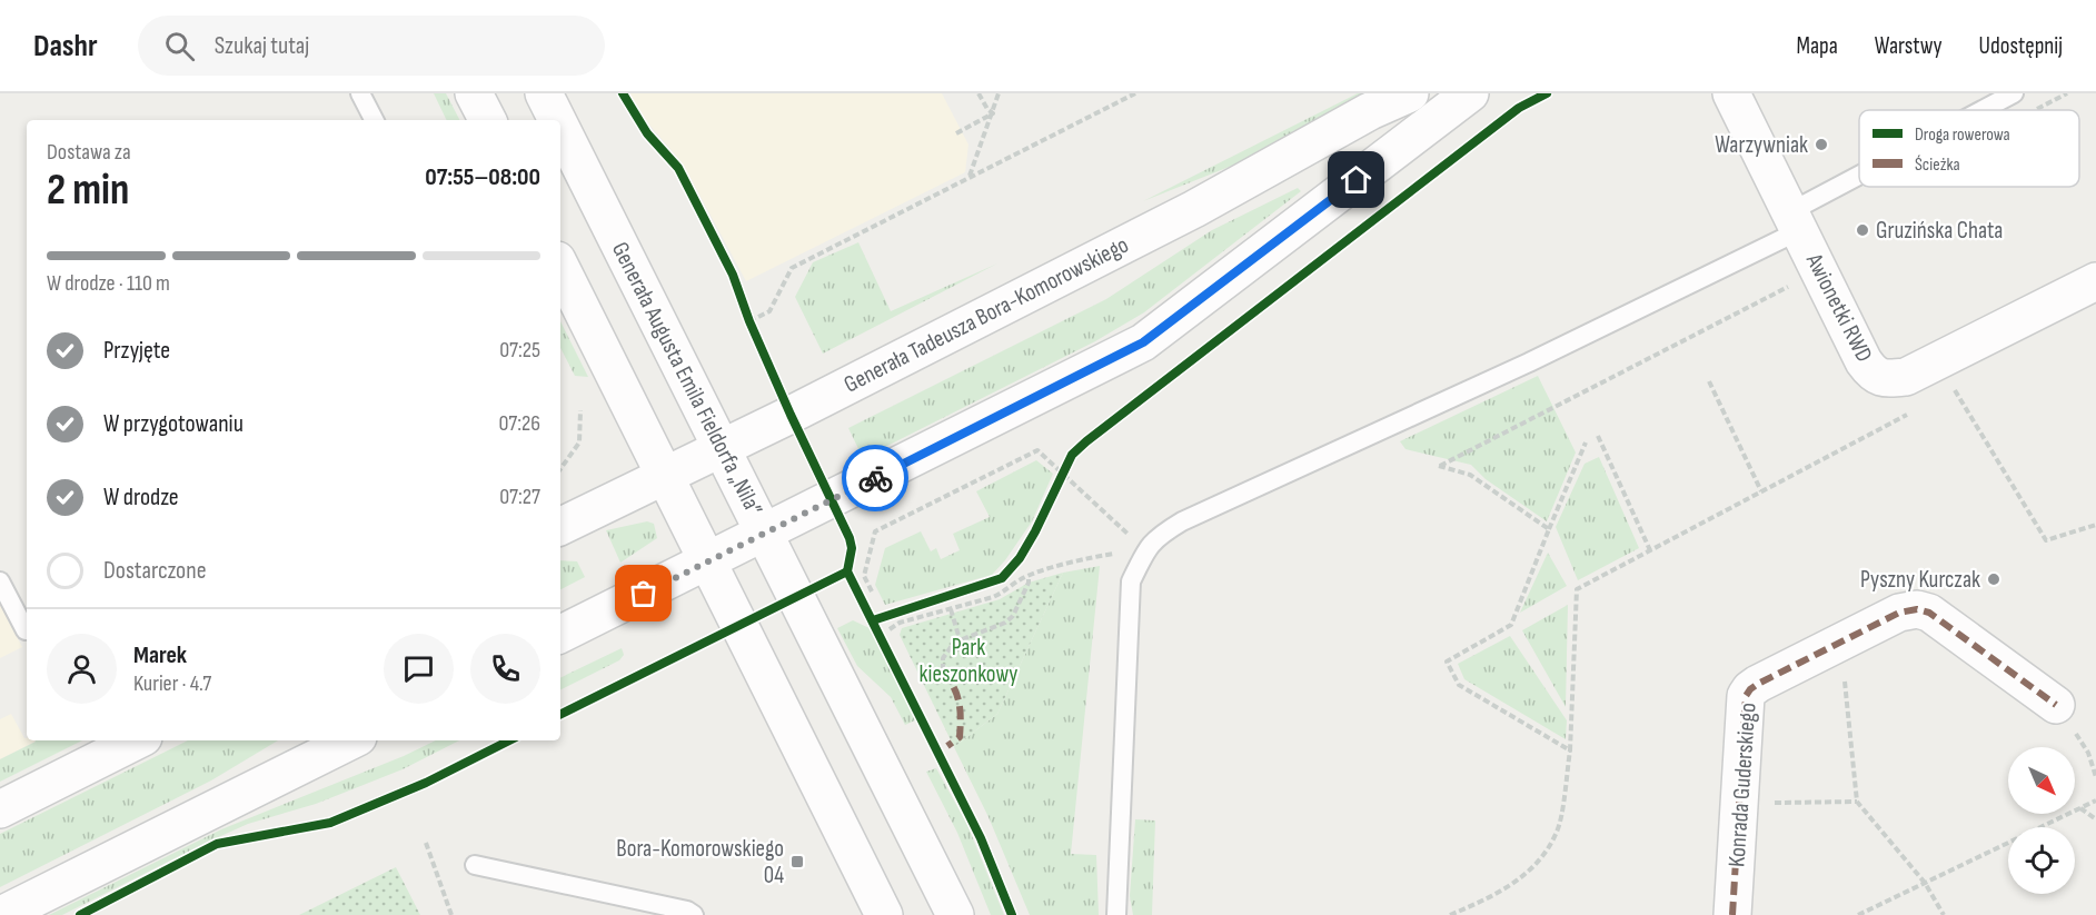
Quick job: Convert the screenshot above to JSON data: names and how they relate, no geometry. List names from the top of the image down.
{
  "streets": {
    "street": [
      "Awionetki RWD",
      "Generała Tadeusza Bora-Komorowskiego",
      "Generała Augusta Emila Fieldorfa „Nila”",
      "Konrada Guderskiego"
    ]
  },
  "crossings": [
    ["Generała Tadeusza Bora-Komorowskiego", "Generała Augusta Emila Fieldorfa „Nila”"]
  ],
  "parks": ["Park kieszonkowy"],
  "places": {
    "other": ["Warzywniak", "Gruzińska Chata", "Pyszny Kurczak"],
    "transit": ["Bora-Komorowskiego 04"]
  },
  "legend": ["Droga rowerowa", "Ścieżka"],
  "north": "bottom right",
  "page": {
    "header": "Dashr",
    "search": "Szukaj tutaj",
    "nav": ["Mapa", "Warstwy", "Udostępnij"],
    "heading": ["2 min", "Dostawa za", "07:55–08:00"],
    "panel": ["Marek", "Kurier · 4.7"],
    "bar": "W drodze · 110 m",
    "list": [
      ["Przyjęte", "07:25"],
      ["W przygotowaniu", "07:26"],
      ["W drodze", "07:27"],
      "Dostarczone"
    ]
  }
}
